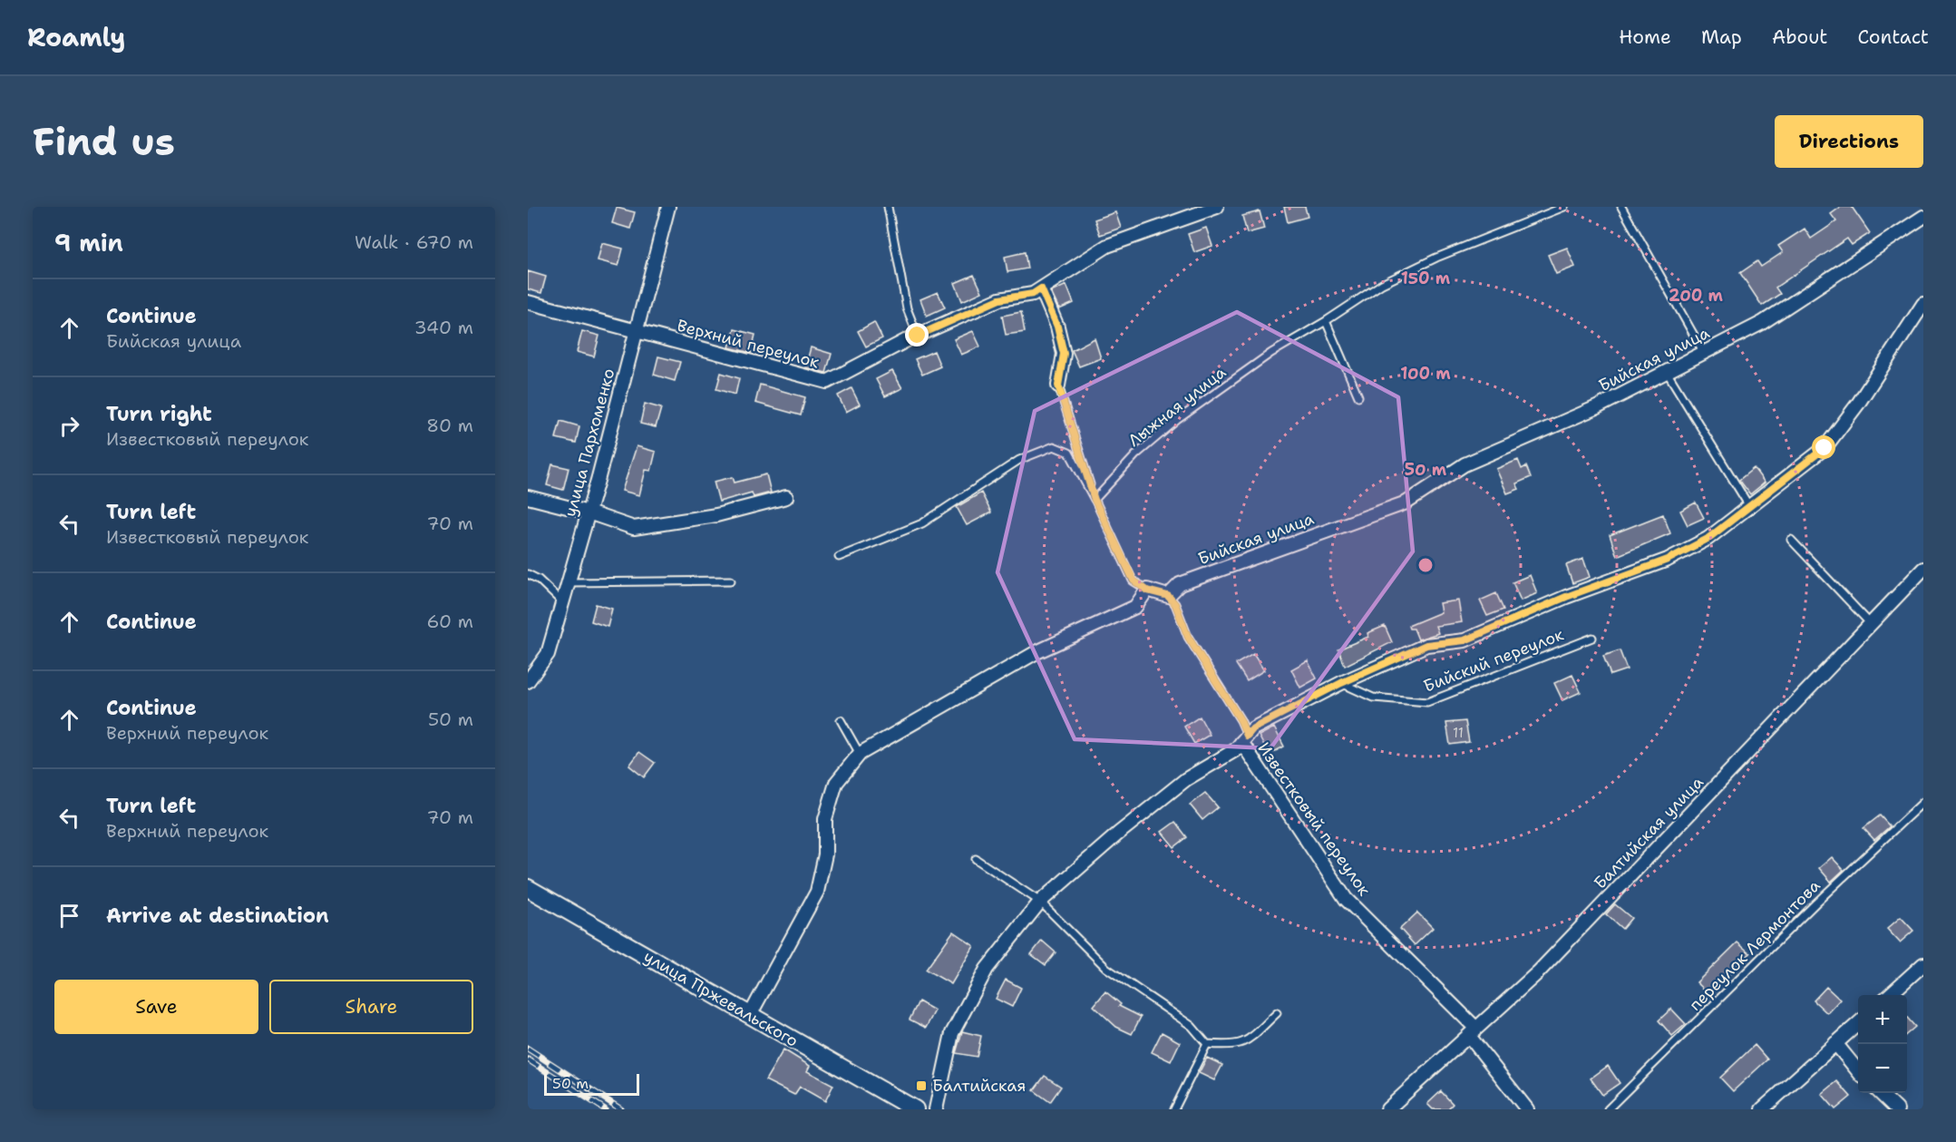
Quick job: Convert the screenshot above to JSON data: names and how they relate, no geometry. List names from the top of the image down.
{
  "streets": {
    "street": [
      "Верхний переулок",
      "Бийская улица",
      "улица Пархоменко",
      "Известковый переулок",
      "Балтийская улица",
      "улица Пржевальского"
    ],
    "lane": ["Лыжная улица", "Бийский переулок", "переулок Лермонтова"]
  },
  "crossings": [
    ["Верхний переулок", "улица Пархоменко"],
    ["Бийская улица", "Известковый переулок"],
    ["Известковый переулок", "Балтийская улица"]
  ],
  "places": {
    "transit": ["Балтийская"]
  },
  "house_numbers": ["11"],
  "scale_bar": "50 m",
  "page": {
    "header": "Roamly",
    "nav": [
      "Home",
      "Map",
      "About",
      "Contact"
    ],
    "buttons": [
      "Directions",
      ["Save", "Share"]
    ],
    "title": "Find us",
    "heading": ["9 min", "Walk · 670 m"],
    "list": [
      ["Continue", "Бийская улица", "340 m"],
      ["Turn right", "Известковый переулок", "80 m"],
      ["Turn left", "Известковый переулок", "70 m"],
      ["Continue", "60 m"],
      ["Continue", "Верхний переулок", "50 m"],
      ["Turn left", "Верхний переулок", "70 m"],
      "Arrive at destination"
    ],
    "map_buttons": ["+", "−"],
    "scale": "50 m"
  },
  "rings": [
    "150 m",
    "200 m",
    "100 m",
    "50 m"
  ]
}
